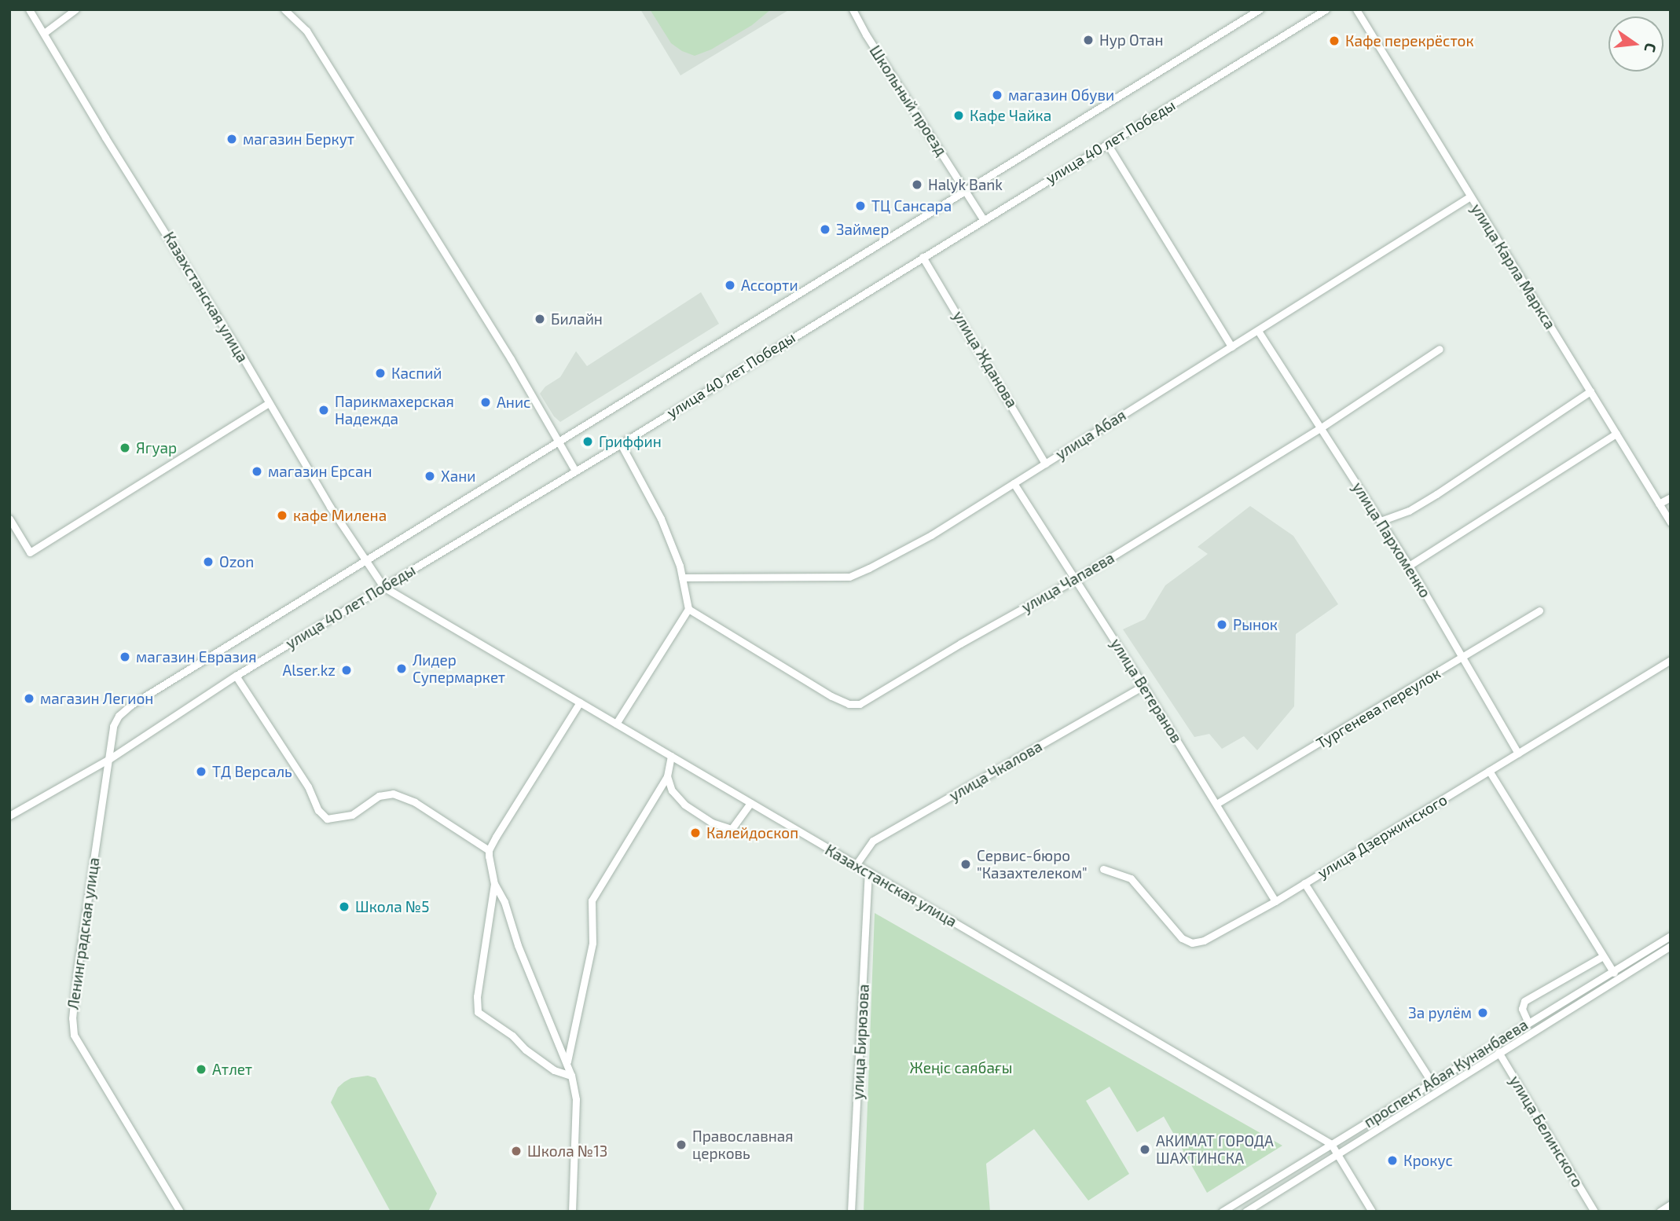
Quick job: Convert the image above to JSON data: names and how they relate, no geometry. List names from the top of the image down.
{
  "streets": {
    "street": [
      "Школьный проезд",
      "улица 40 лет Победы",
      "улица Карла Маркса",
      "Казахстанская улица",
      "улица Жданова",
      "улица Абая",
      "улица Пархоменко",
      "улица Чапаева",
      "улица Ветеранов",
      "Тургенева переулок",
      "улица Чкалова",
      "улица Дзержинского",
      "Ленинградская улица",
      "улица Бирюзова",
      "проспект Абая Кунанбаева",
      "улица Белинского"
    ]
  },
  "crossings": [
    ["Школьный проезд", "улица 40 лет Победы"],
    ["улица 40 лет Победы", "Казахстанская улица"],
    ["улица 40 лет Победы", "улица Жданова"],
    ["улица 40 лет Победы", "Ленинградская улица"],
    ["улица Карла Маркса", "улица Абая"],
    ["Казахстанская улица", "улица Чкалова"],
    ["Казахстанская улица", "улица Бирюзова"],
    ["Казахстанская улица", "проспект Абая Кунанбаева"],
    ["улица Жданова", "улица Абая"],
    ["улица Абая", "улица Пархоменко"],
    ["улица Абая", "улица Ветеранов"],
    ["улица Пархоменко", "улица Чапаева"],
    ["улица Пархоменко", "Тургенева переулок"],
    ["улица Пархоменко", "улица Дзержинского"],
    ["улица Чапаева", "улица Ветеранов"],
    ["улица Ветеранов", "Тургенева переулок"],
    ["улица Ветеранов", "улица Чкалова"],
    ["улица Ветеранов", "улица Дзержинского"],
    ["проспект Абая Кунанбаева", "улица Белинского"]
  ],
  "parks": ["Жеңіс саябағы"],
  "places": [
    "Нур Отан",
    "Кафе перекрёсток",
    "магазин Обуви",
    "Кафе Чайка",
    "магазин Беркут",
    "Halyk Bank",
    "ТЦ Сансара",
    "Займер",
    "Ассорти",
    "Билайн",
    "Каспий",
    "Анис",
    "Парикмахерская Надежда",
    "Гриффин",
    "Ягуар",
    "магазин Ерсан",
    "Хани",
    "кафе Милена",
    "Ozon",
    "Рынок",
    "магазин Евразия",
    "Лидер Супермаркет",
    "Alser.kz",
    "магазин Легион",
    "ТД Версаль",
    "Калейдоскоп",
    "Сервис-бюро \"Казахтелеком\"",
    "Школа №5",
    "За рулём",
    "Атлет",
    "Православная церковь",
    "АКИМАТ ГОРОДА ШАХТИНСКА",
    "Школа №13",
    "Крокус"
  ],
  "north": "right"
}
